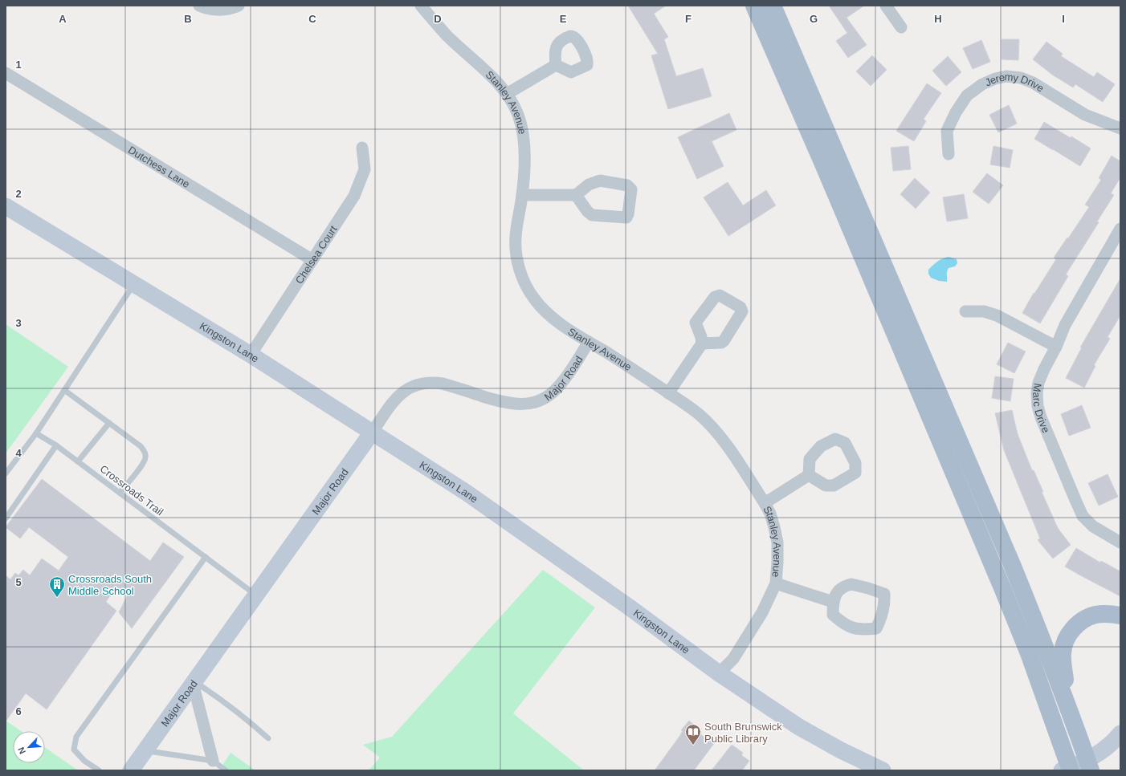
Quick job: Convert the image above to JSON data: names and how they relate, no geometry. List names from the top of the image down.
{
  "streets": {
    "street": [
      "Jeremy Drive",
      "Stanley Avenue",
      "Dutchess Lane",
      "Chelsea Court",
      "Kingston Lane",
      "Major Road",
      "Marc Drive"
    ],
    "lane": ["Crossroads Trail"]
  },
  "crossings": [
    ["Stanley Avenue", "Kingston Lane"],
    ["Stanley Avenue", "Major Road"],
    ["Dutchess Lane", "Chelsea Court"],
    ["Chelsea Court", "Kingston Lane"],
    ["Kingston Lane", "Major Road"],
    ["Major Road", "Crossroads Trail"]
  ],
  "places": {
    "building": ["Crossroads South Middle School"],
    "library": ["South Brunswick Public Library"]
  },
  "north": "bottom left",
  "grid": {
    "columns": [
      "A",
      "B",
      "C",
      "D",
      "E",
      "F",
      "G",
      "H",
      "I"
    ],
    "rows": [
      "1",
      "2",
      "3",
      "4",
      "5",
      "6"
    ]
  }
}
